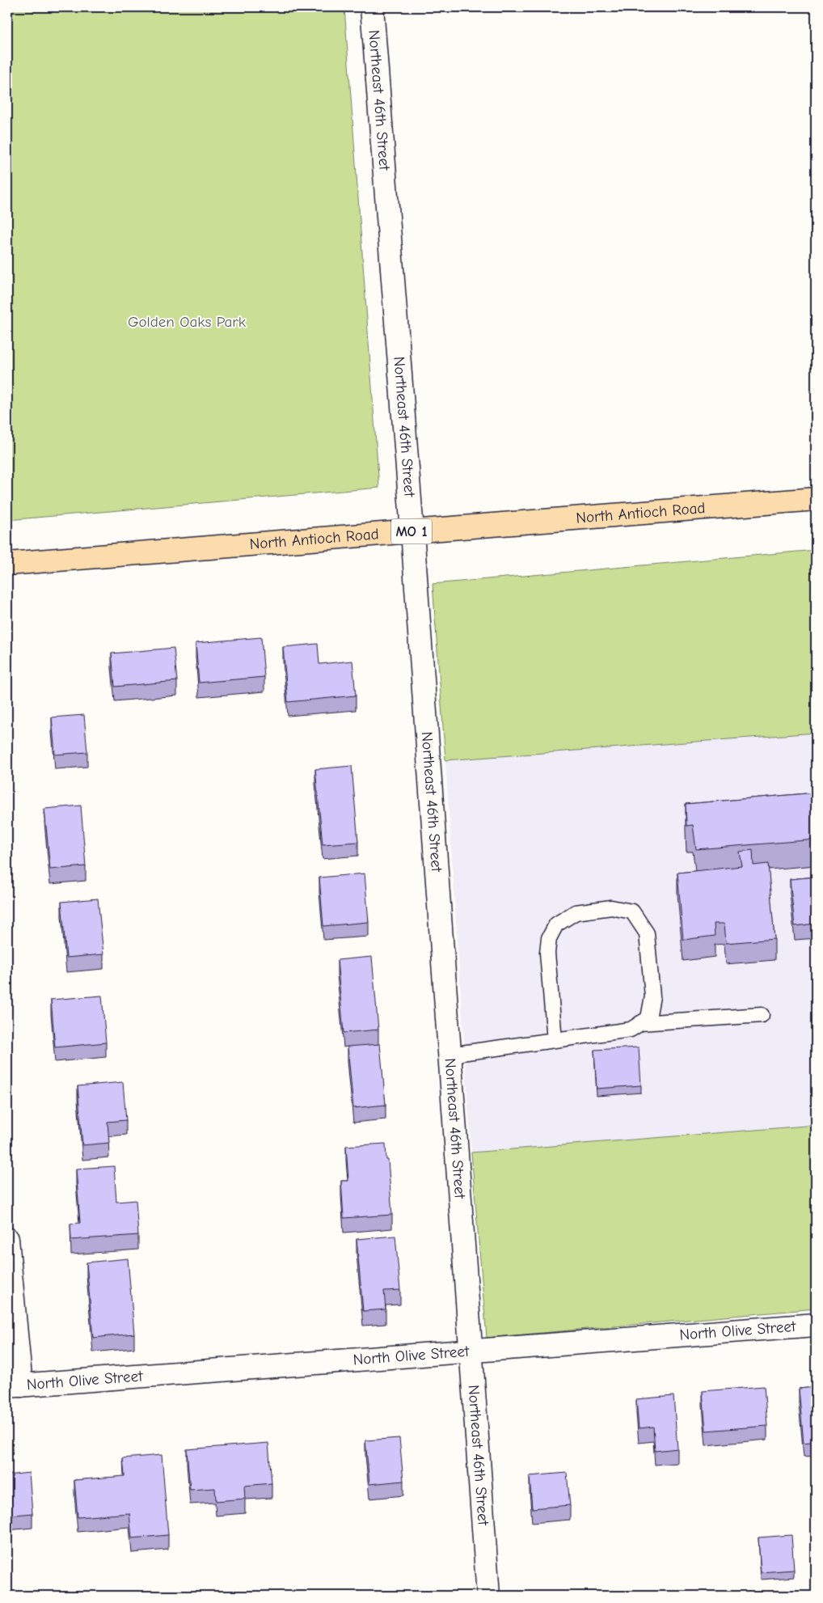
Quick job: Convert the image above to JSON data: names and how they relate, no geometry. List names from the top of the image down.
{
  "streets": {
    "main road": ["North Antioch Road", "MO 1"],
    "street": ["Northeast 46th Street", "North Olive Street"]
  },
  "crossings": [
    ["Northeast 46th Street", "North Antioch Road"],
    ["Northeast 46th Street", "North Olive Street"]
  ],
  "parks": ["Golden Oaks Park"]
}
